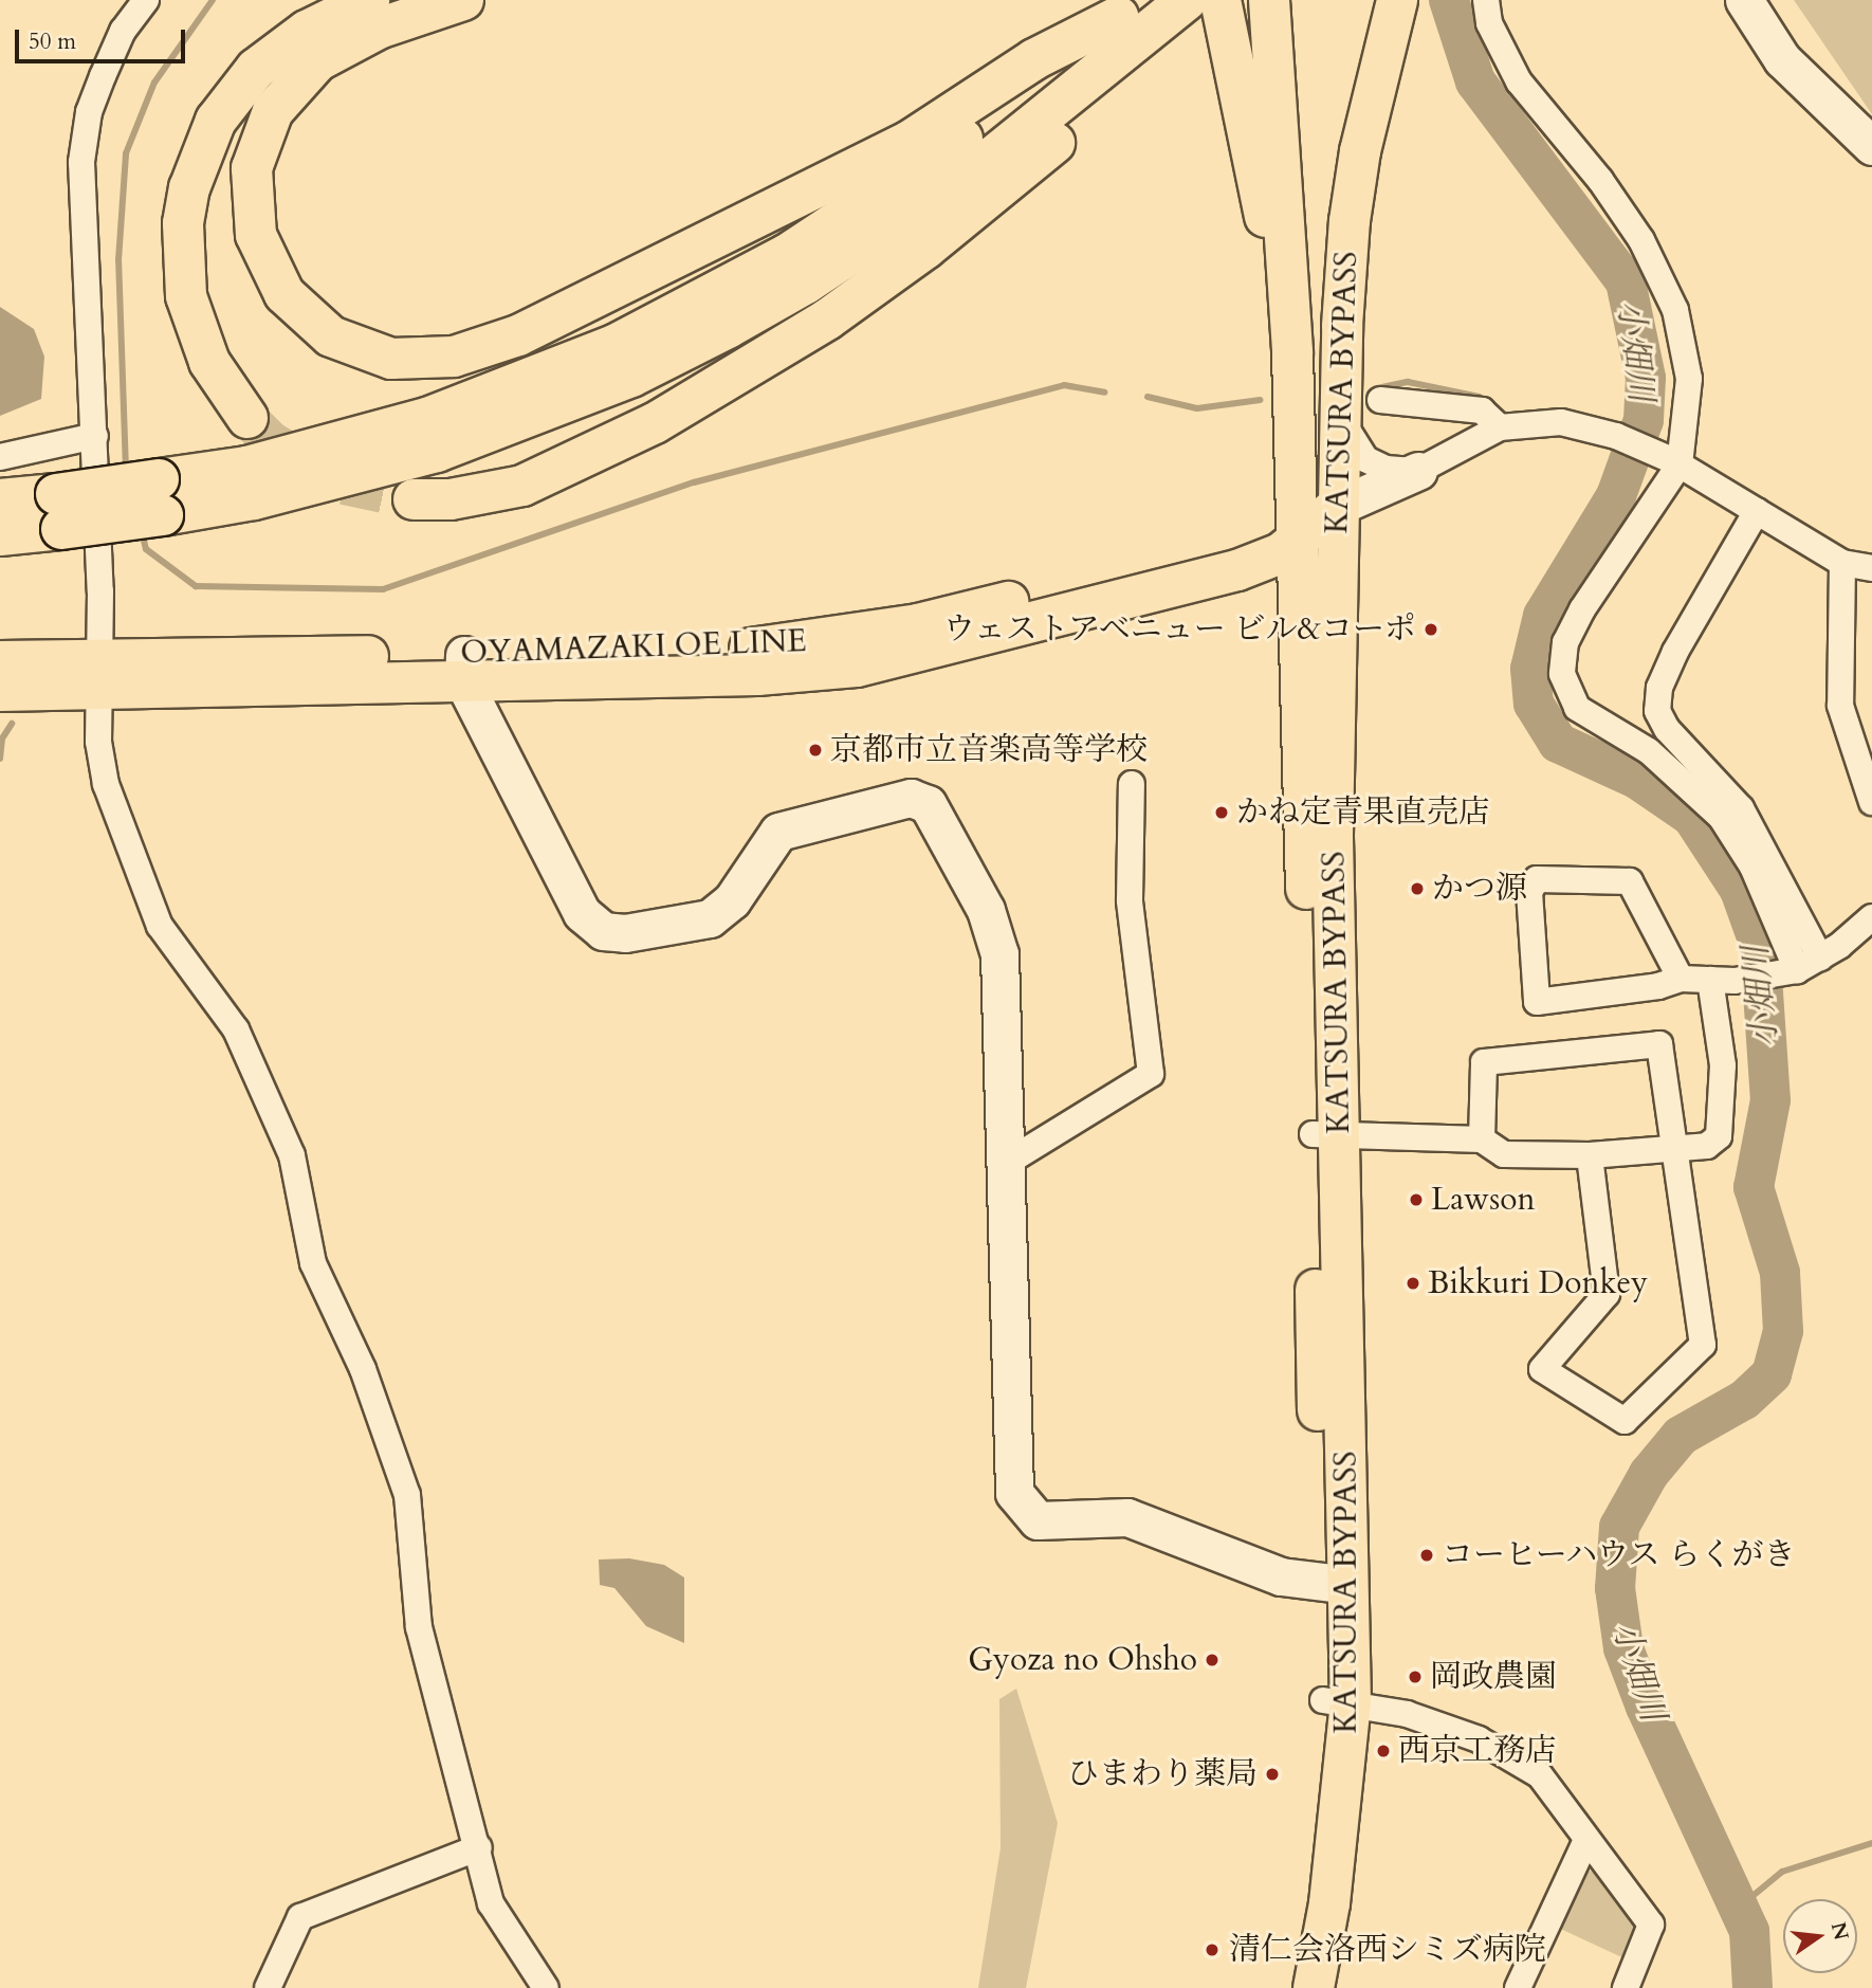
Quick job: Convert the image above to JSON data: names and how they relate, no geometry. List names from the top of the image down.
{
  "streets": {
    "main road": ["KATSURA BYPASS", "OYAMAZAKI OE LINE"]
  },
  "crossings": [
    ["KATSURA BYPASS", "OYAMAZAKI OE LINE"]
  ],
  "water": ["小畑川"],
  "places": [
    "ウェストアベニュー ビル&コーポ",
    "京都市立音楽高等学校",
    "かね定青果直売店",
    "かつ源",
    "Lawson",
    "Bikkuri Donkey",
    "コーヒーハウス らくがき",
    "Gyoza no Ohsho",
    "岡政農園",
    "西京工務店",
    "ひまわり薬局",
    "清仁会洛西シミズ病院"
  ],
  "scale_bar": "50 m",
  "north": "right"
}
